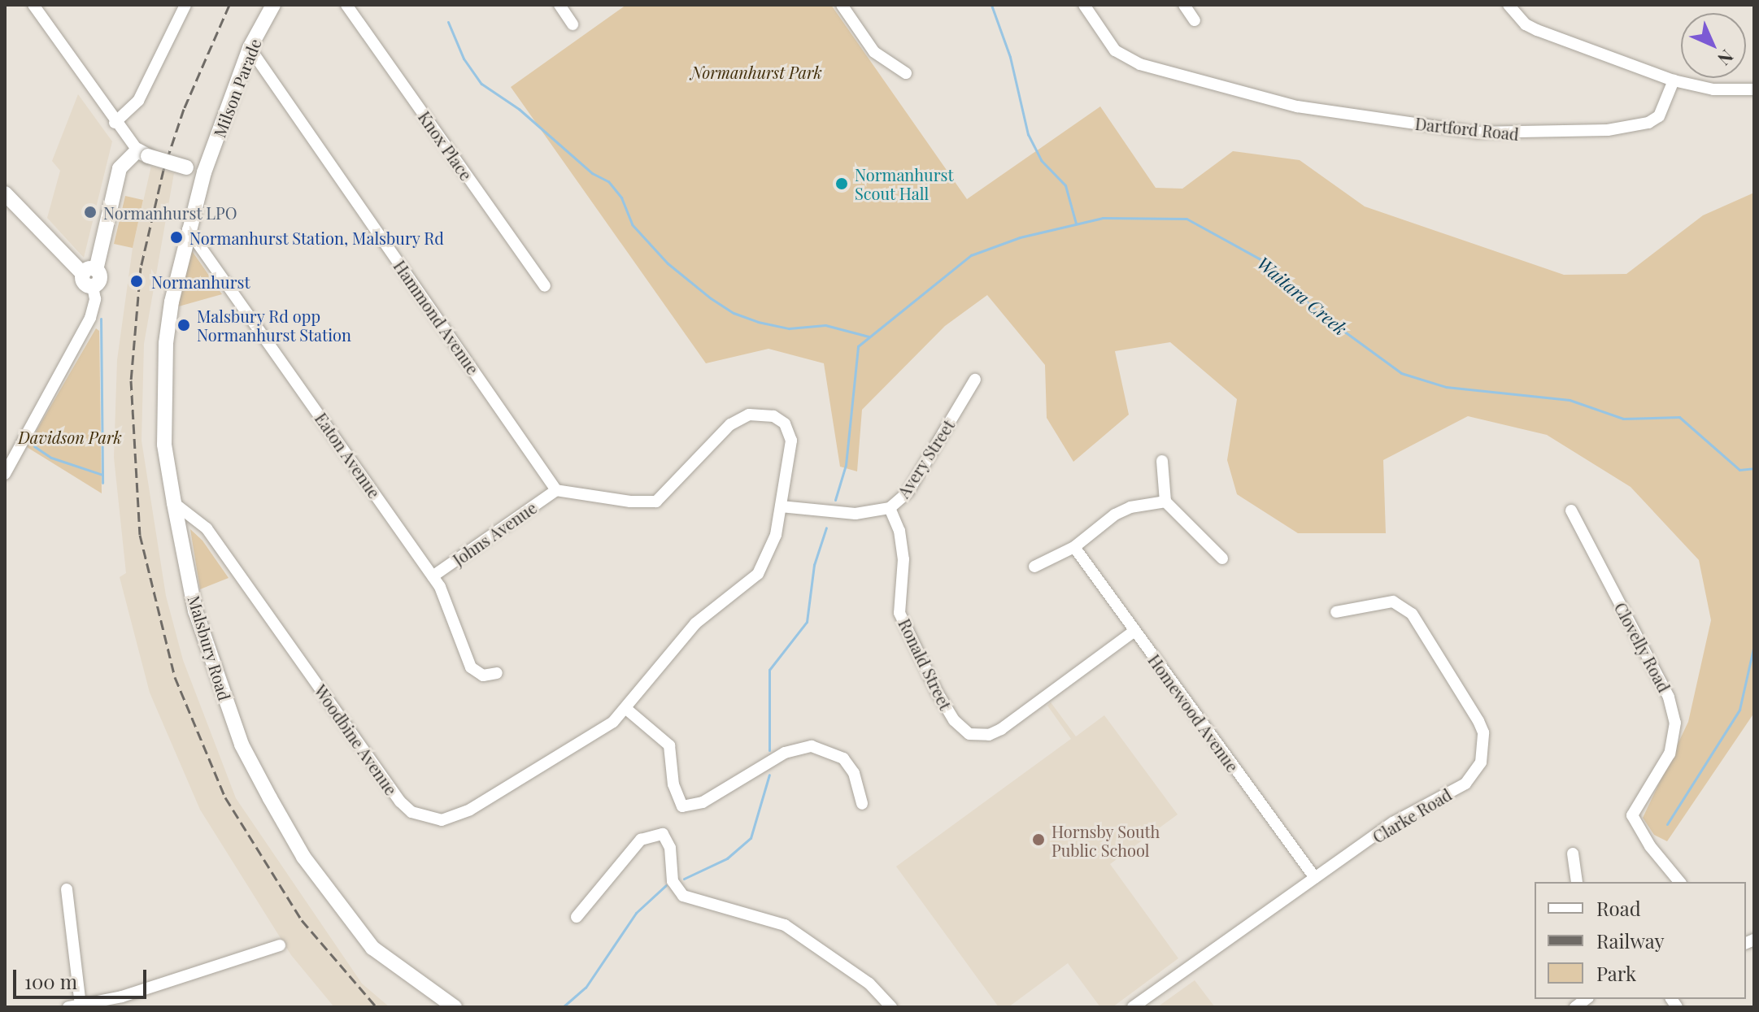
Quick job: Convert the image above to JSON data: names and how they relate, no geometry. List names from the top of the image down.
{
  "streets": {
    "street": [
      "Milson Parade",
      "Dartford Road",
      "Knox Place",
      "Hammond Avenue",
      "Eaton Avenue",
      "Avery Street",
      "Johns Avenue",
      "Clovelly Road",
      "Malsbury Road",
      "Ronald Street",
      "Homewood Avenue",
      "Woodbine Avenue",
      "Clarke Road"
    ]
  },
  "crossings": [
    ["Milson Parade", "Hammond Avenue"],
    ["Milson Parade", "Malsbury Road"],
    ["Hammond Avenue", "Johns Avenue"],
    ["Hammond Avenue", "Woodbine Avenue"],
    ["Eaton Avenue", "Johns Avenue"],
    ["Eaton Avenue", "Malsbury Road"],
    ["Avery Street", "Ronald Street"],
    ["Avery Street", "Woodbine Avenue"],
    ["Johns Avenue", "Woodbine Avenue"],
    ["Malsbury Road", "Woodbine Avenue"],
    ["Ronald Street", "Homewood Avenue"],
    ["Homewood Avenue", "Clarke Road"]
  ],
  "water": ["Waitara Creek"],
  "parks": ["Normanhurst Park", "Davidson Park"],
  "places": [
    "Normanhurst Scout Hall",
    "Normanhurst LPO",
    "Normanhurst Station, Malsbury Rd",
    "Normanhurst",
    "Malsbury Rd opp Normanhurst Station",
    "Hornsby South Public School"
  ],
  "legend": ["Road", "Railway", "Park"],
  "scale_bar": "100 m",
  "north": "bottom right"
}
